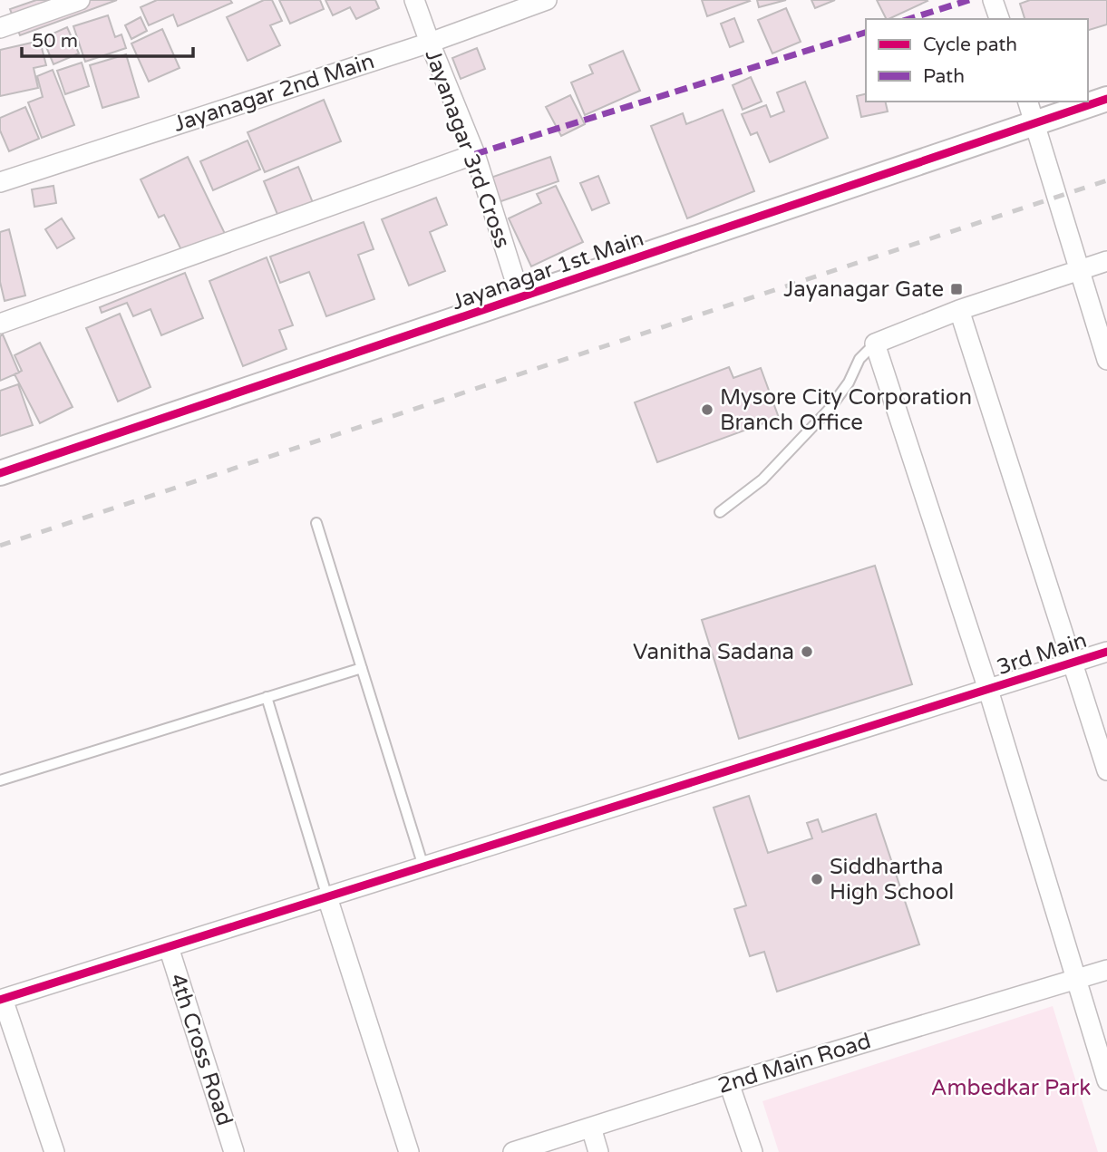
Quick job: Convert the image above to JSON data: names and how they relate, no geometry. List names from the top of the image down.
{
  "streets": {
    "street": [
      "Jayanagar 2nd Main",
      "Jayanagar 3rd Cross",
      "Jayanagar 1st Main",
      "3rd Main",
      "4th Cross Road",
      "2nd Main Road"
    ]
  },
  "crossings": [
    ["Jayanagar 2nd Main", "Jayanagar 3rd Cross"],
    ["Jayanagar 3rd Cross", "Jayanagar 1st Main"],
    ["3rd Main", "4th Cross Road"]
  ],
  "parks": ["Ambedkar Park"],
  "places": {
    "transit": ["Jayanagar Gate"],
    "other": ["Mysore City Corporation Branch Office", "Vanitha Sadana", "Siddhartha High School"]
  },
  "legend": ["Cycle path", "Path"],
  "scale_bar": "50 m"
}
